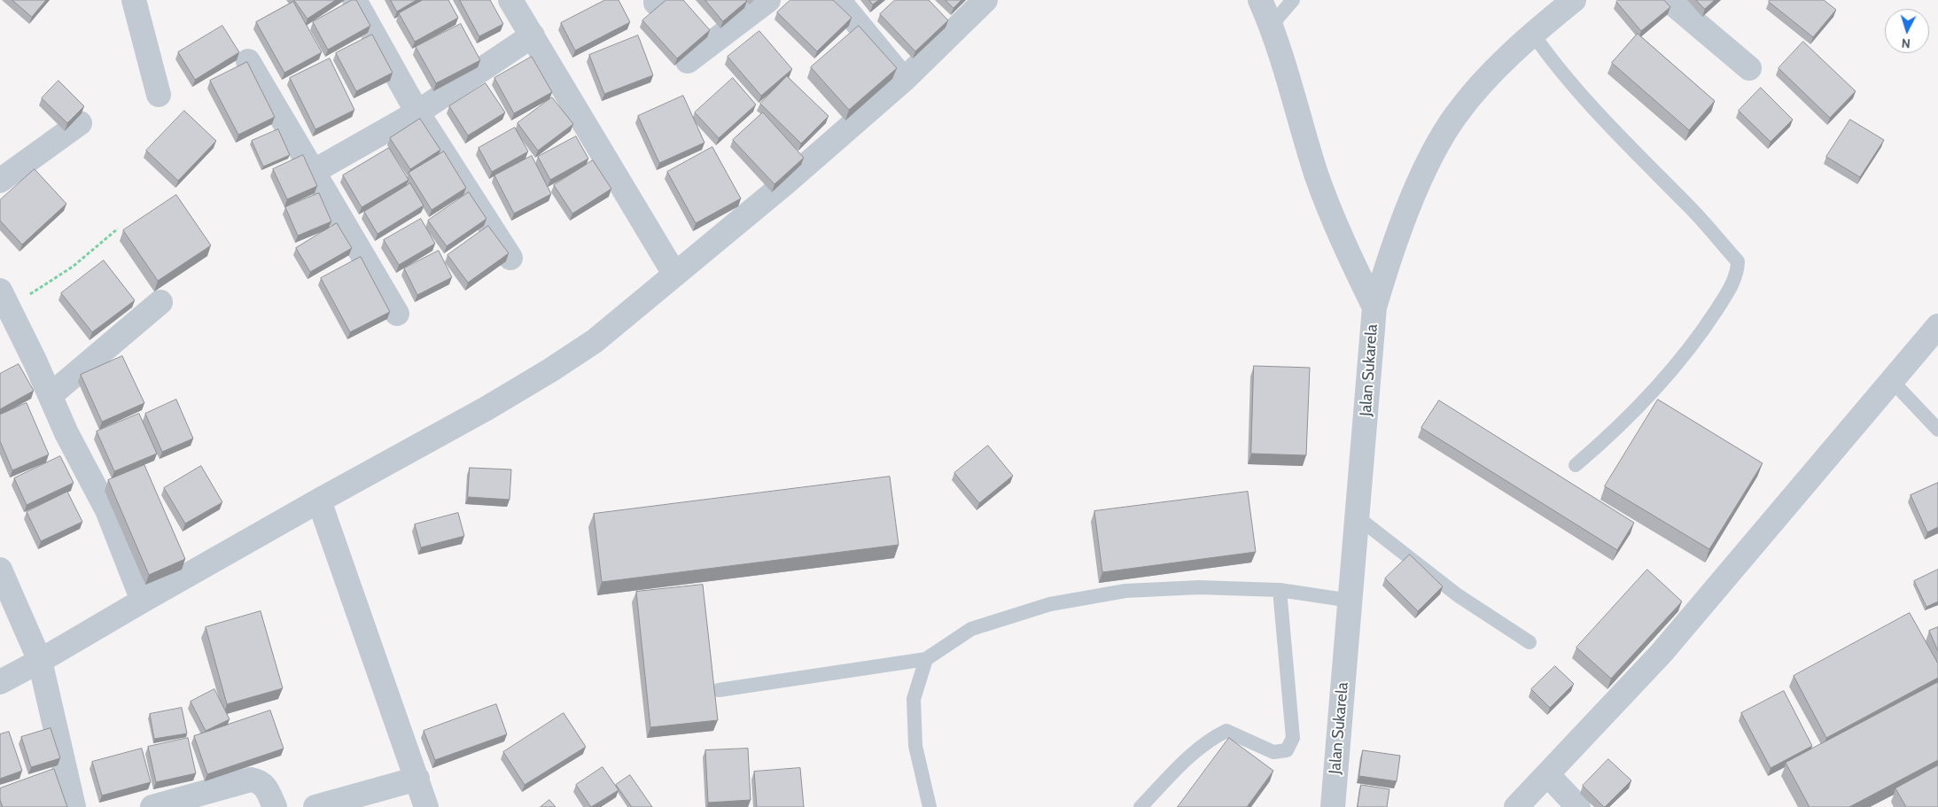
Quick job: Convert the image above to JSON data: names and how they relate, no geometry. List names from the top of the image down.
{
  "streets": {
    "street": ["Jalan Sukarela"]
  },
  "north": "bottom"
}
